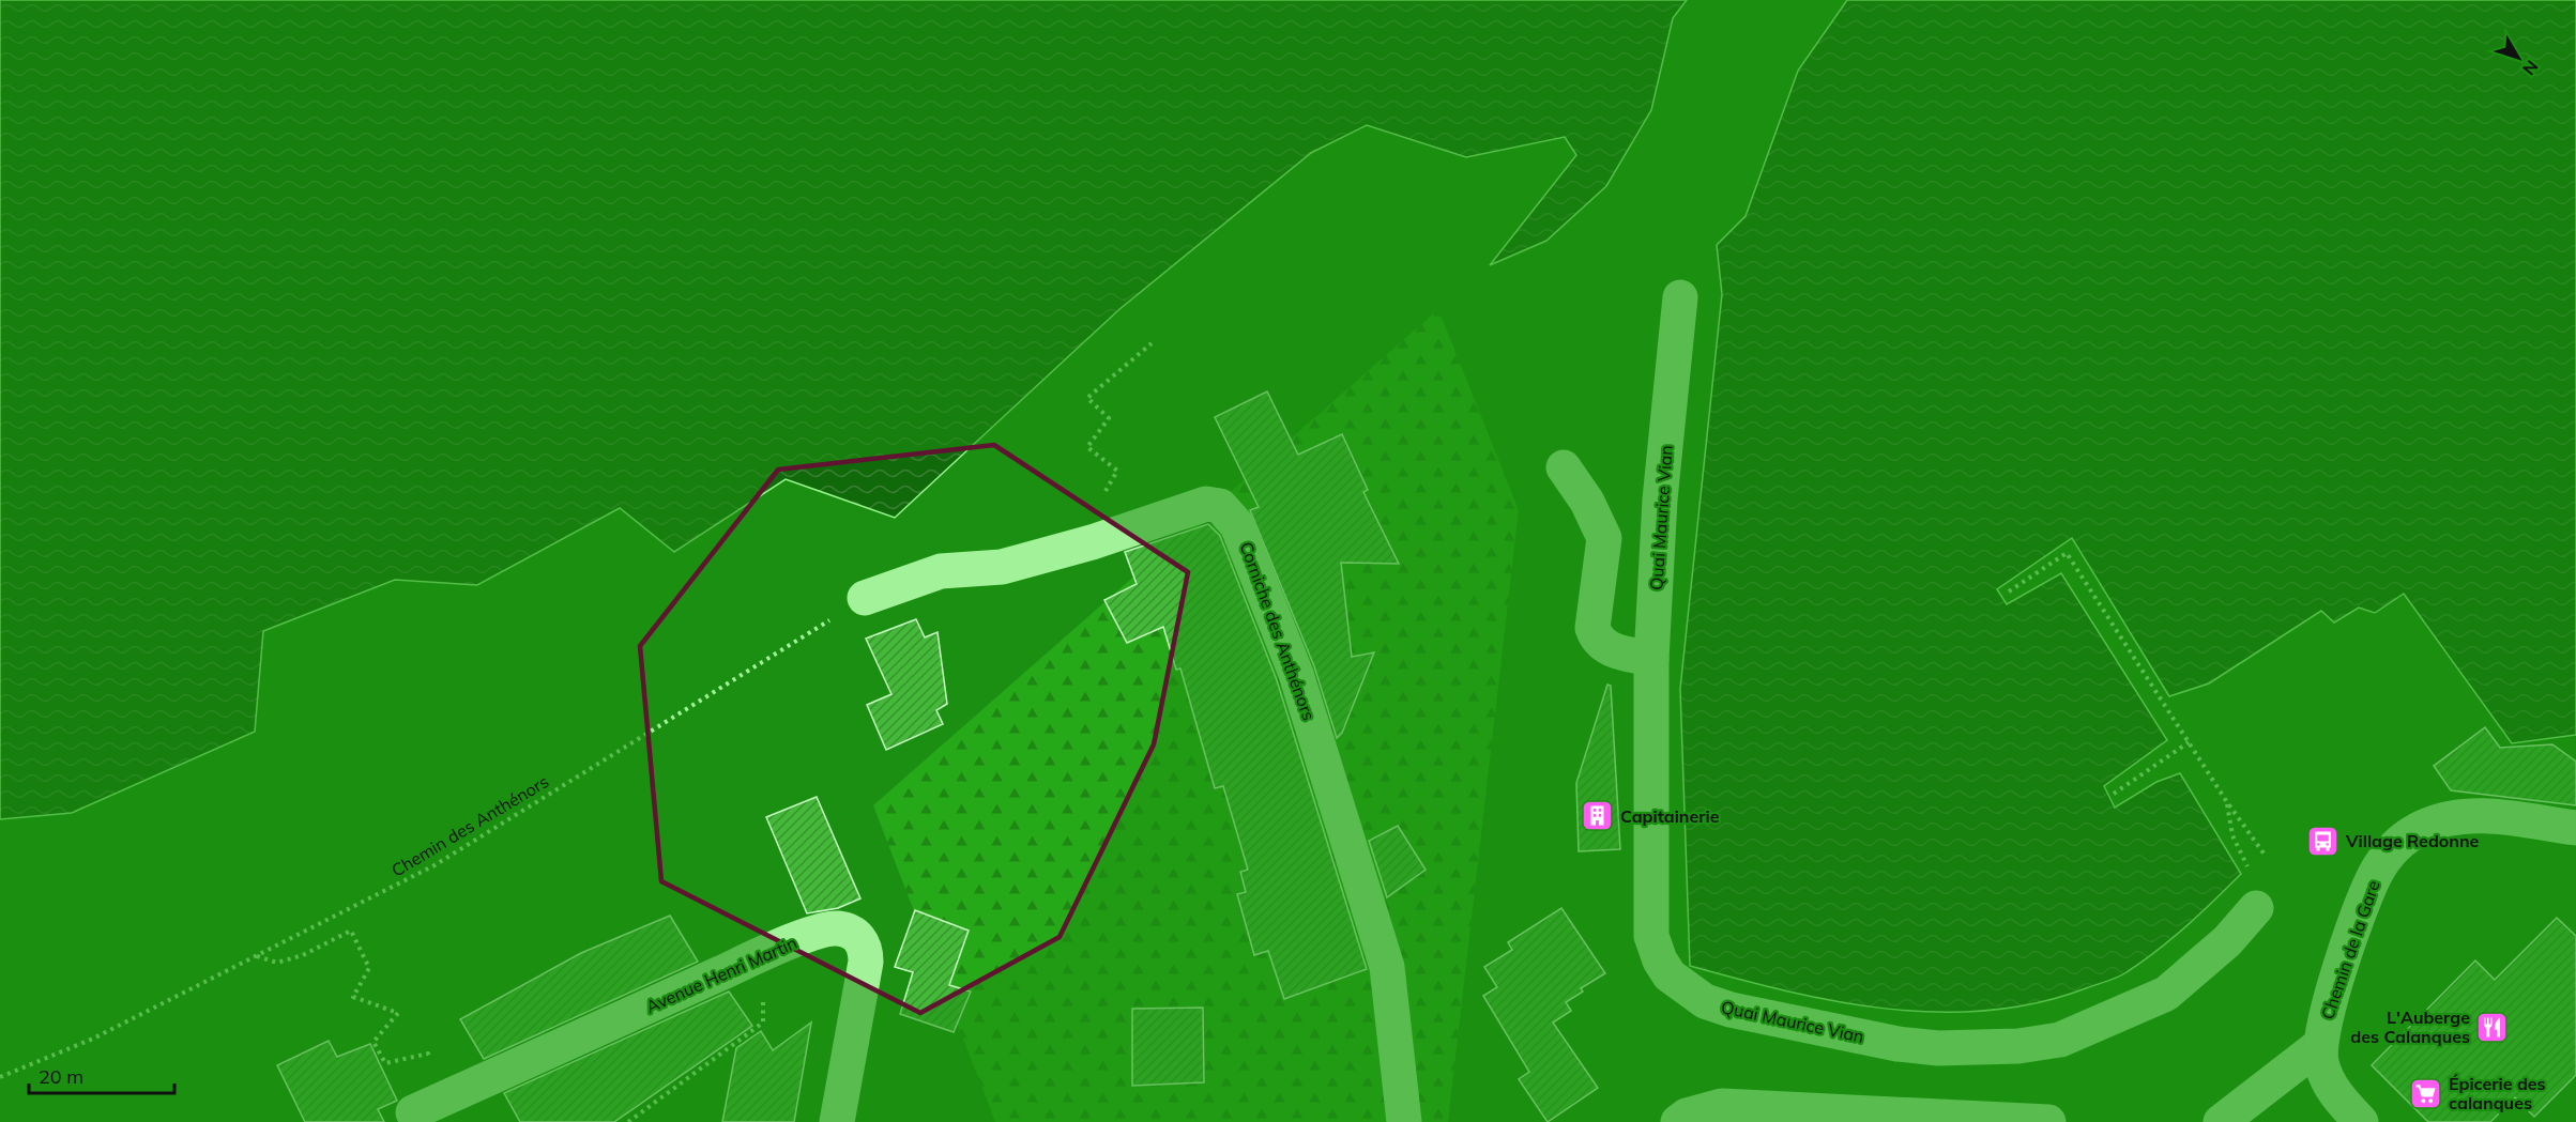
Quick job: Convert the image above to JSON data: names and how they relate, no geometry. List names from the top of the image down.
{
  "streets": {
    "street": [
      "Quai Maurice Vian",
      "Corniche des Anthénors",
      "Chemin de la Gare",
      "Avenue Henri Martin"
    ],
    "path": ["Chemin des Anthénors"]
  },
  "crossings": [
    ["Corniche des Anthénors", "Chemin des Anthénors"]
  ],
  "places": {
    "building": ["Capitainerie"],
    "bus stop": ["Village Redonne"],
    "restaurant": ["L'Auberge des Calanques"],
    "supermarket": ["Épicerie des calanques"]
  },
  "scale_bar": "20 m",
  "north": "bottom right"
}
